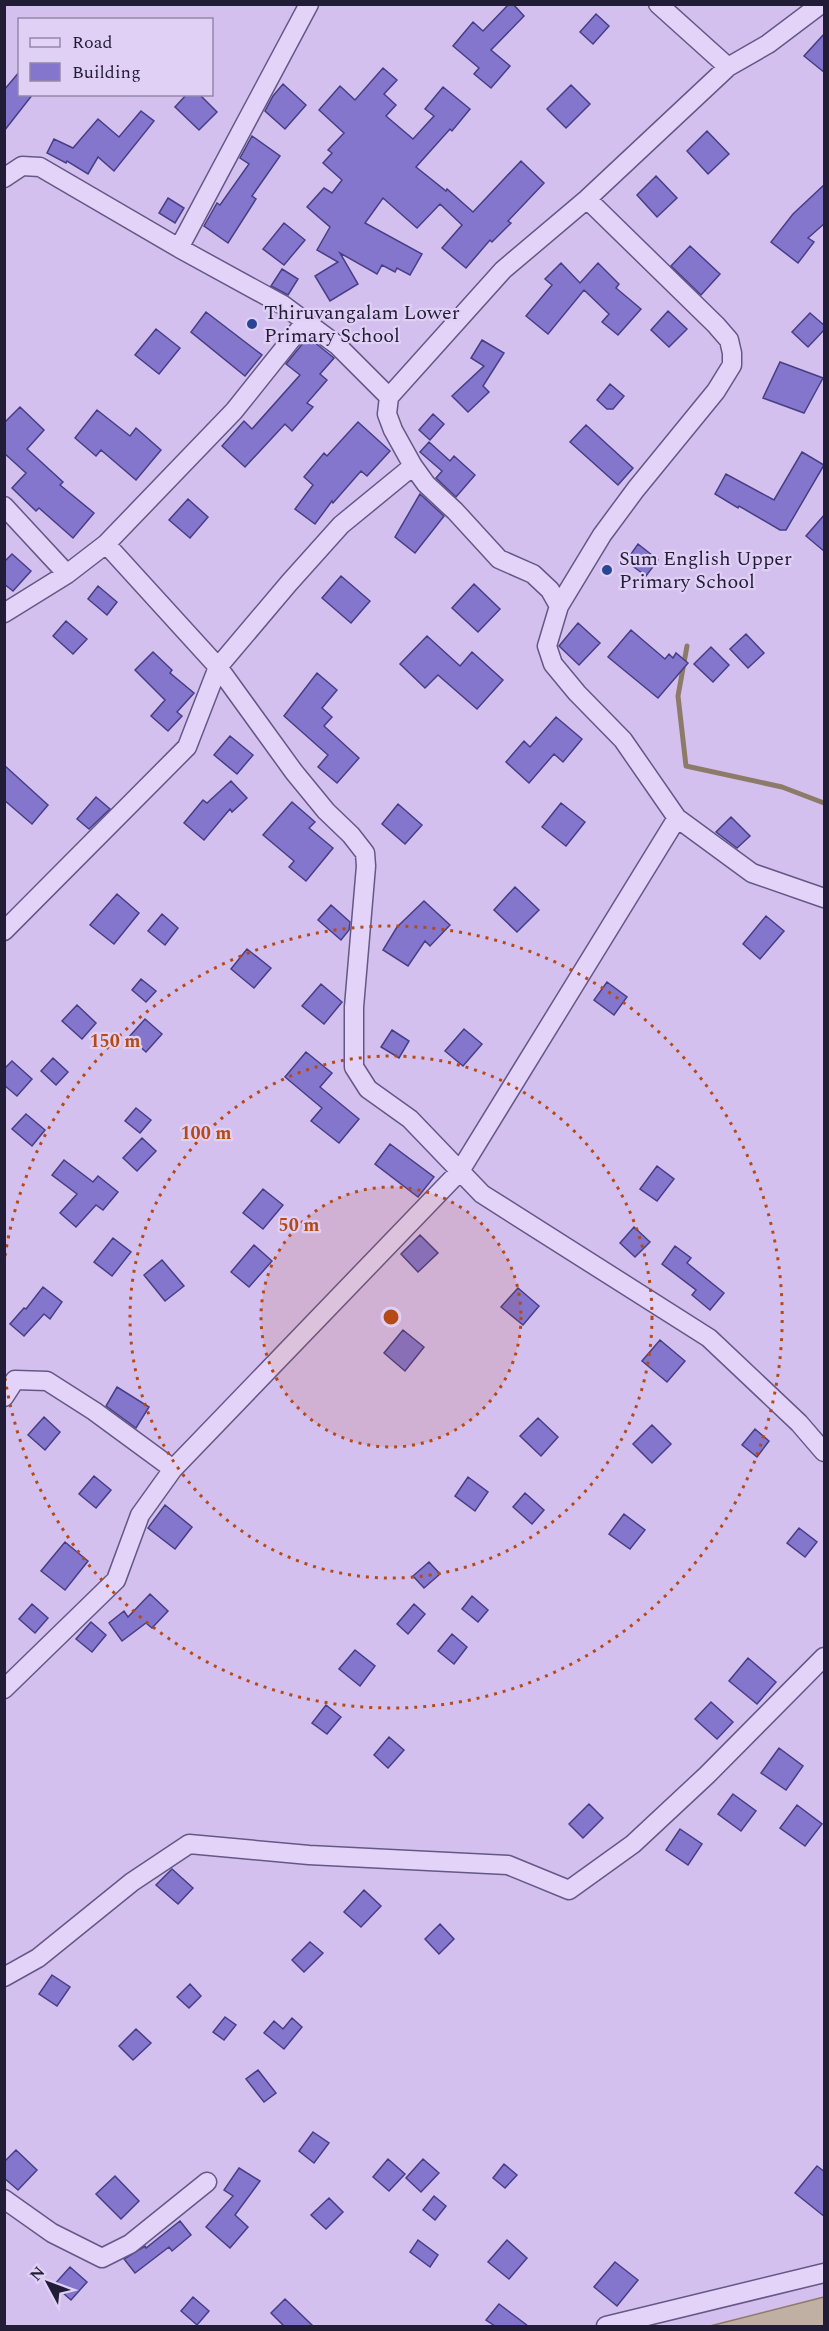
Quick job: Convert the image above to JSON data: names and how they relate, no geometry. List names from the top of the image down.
{
  "places": ["Thiruvangalam Lower Primary School", "Sum English Upper Primary School"],
  "legend": ["Road", "Building"],
  "north": "top left",
  "rings": ["150 m", "100 m", "50 m"]
}
